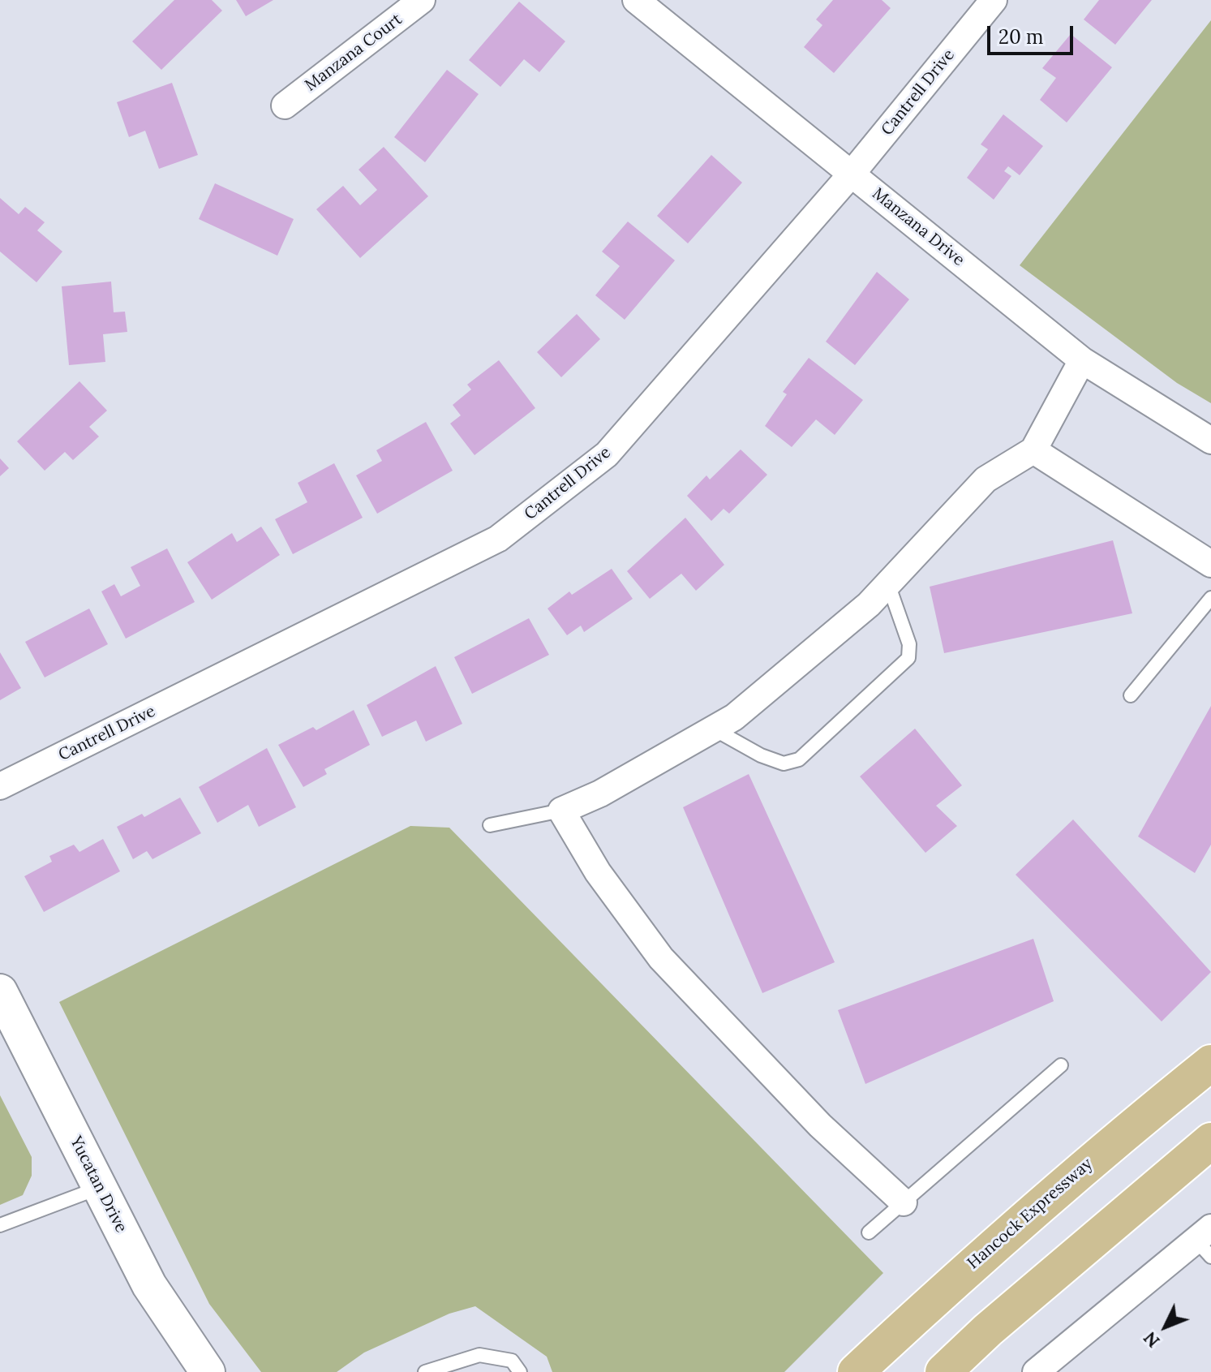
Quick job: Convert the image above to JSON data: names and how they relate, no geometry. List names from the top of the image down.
{
  "streets": {
    "main road": ["Hancock Expressway"],
    "street": [
      "Manzana Court",
      "Cantrell Drive",
      "Manzana Drive",
      "Yucatan Drive"
    ]
  },
  "crossings": [
    ["Cantrell Drive", "Manzana Drive"]
  ],
  "scale_bar": "20 m",
  "north": "bottom left"
}
